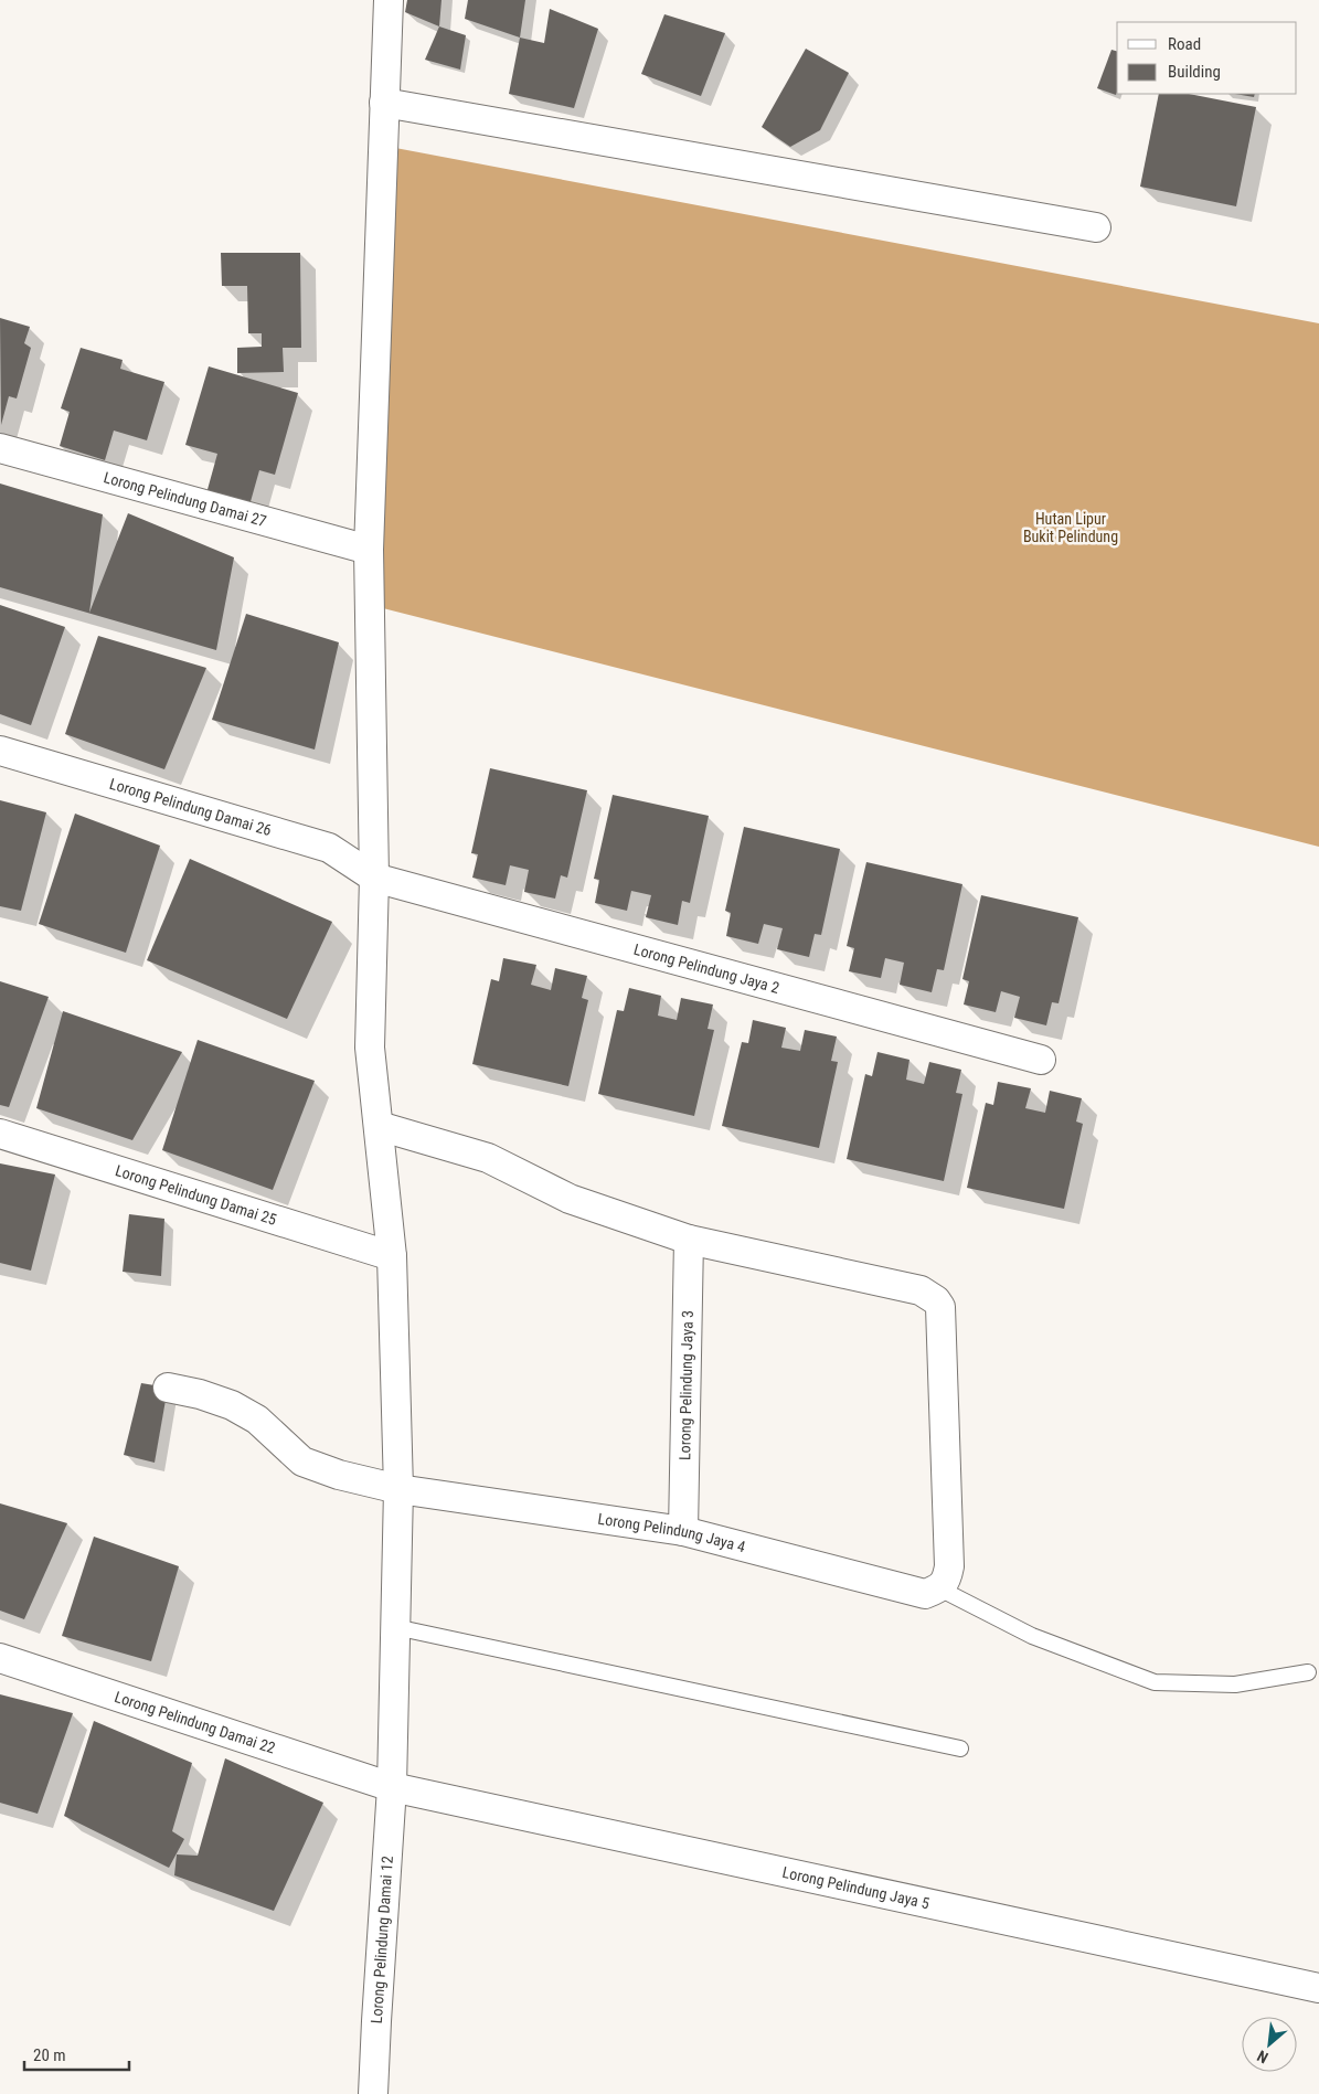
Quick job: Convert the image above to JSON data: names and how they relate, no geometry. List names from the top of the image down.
{
  "streets": {
    "street": [
      "Lorong Pelindung Damai 27",
      "Lorong Pelindung Damai 26",
      "Lorong Pelindung Jaya 2",
      "Lorong Pelindung Damai 25",
      "Lorong Pelindung Jaya 3",
      "Lorong Pelindung Jaya 4",
      "Lorong Pelindung Damai 22",
      "Lorong Pelindung Jaya 5",
      "Lorong Pelindung Damai 12"
    ]
  },
  "crossings": [
    ["Lorong Pelindung Damai 27", "Lorong Pelindung Damai 12"],
    ["Lorong Pelindung Damai 26", "Lorong Pelindung Jaya 2"],
    ["Lorong Pelindung Damai 26", "Lorong Pelindung Damai 12"],
    ["Lorong Pelindung Jaya 2", "Lorong Pelindung Damai 12"],
    ["Lorong Pelindung Damai 25", "Lorong Pelindung Damai 12"],
    ["Lorong Pelindung Jaya 3", "Lorong Pelindung Jaya 4"],
    ["Lorong Pelindung Jaya 4", "Lorong Pelindung Damai 12"],
    ["Lorong Pelindung Damai 22", "Lorong Pelindung Jaya 5"],
    ["Lorong Pelindung Damai 22", "Lorong Pelindung Damai 12"],
    ["Lorong Pelindung Jaya 5", "Lorong Pelindung Damai 12"]
  ],
  "parks": ["Hutan Lipur Bukit Pelindung"],
  "legend": ["Road", "Building"],
  "scale_bar": "20 m",
  "north": "bottom left"
}
